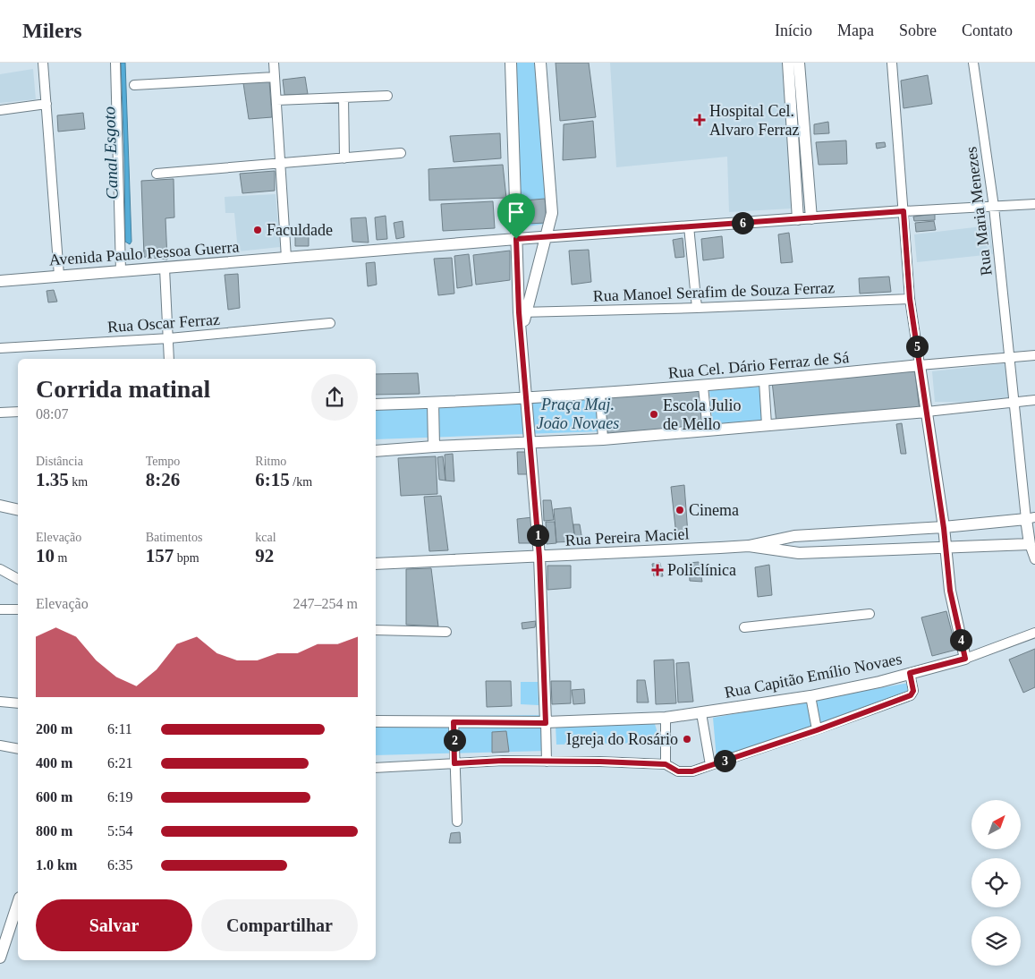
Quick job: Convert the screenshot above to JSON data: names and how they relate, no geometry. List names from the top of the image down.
{
  "streets": {
    "street": [
      "Rua Maria Menezes",
      "Avenida Paulo Pessoa Guerra",
      "Rua Manoel Serafim de Souza Ferraz",
      "Rua Oscar Ferraz",
      "Rua Cel. Dário Ferraz de Sá",
      "Rua Pereira Maciel",
      "Rua Capitão Emílio Novaes"
    ]
  },
  "crossings": [
    ["Rua Maria Menezes", "Rua Pereira Maciel"]
  ],
  "water": ["Canal Esgoto"],
  "parks": ["Praça Maj. João Novaes"],
  "places": {
    "health": ["Hospital Cel. Alvaro Ferraz", "Policlínica"],
    "other": [
      "Faculdade",
      "Escola Julio de Mello",
      "Cinema",
      "Igreja do Rosário"
    ]
  },
  "north": "top right",
  "page": {
    "header": "Milers",
    "nav": [
      "Início",
      "Mapa",
      "Sobre",
      "Contato"
    ],
    "pins": [
      "6",
      "5",
      "1",
      "4",
      "2",
      "3"
    ],
    "heading": ["Corrida matinal", "08:07"],
    "stats": [
      ["Distância", "1.35 km"],
      ["Tempo", "8:26"],
      ["Ritmo", "6:15 /km"],
      ["Elevação", "10 m"],
      ["Batimentos", "157 bpm"],
      ["kcal", "92"]
    ],
    "chart": ["Elevação", "247–254 m"],
    "list": [
      {
        "name": "200 m",
        "note": "6:11"
      },
      {
        "name": "400 m",
        "note": "6:21"
      },
      {
        "name": "600 m",
        "note": "6:19"
      },
      {
        "name": "800 m",
        "note": "5:54"
      },
      {
        "name": "1.0 km",
        "note": "6:35"
      }
    ],
    "buttons": ["Salvar", "Compartilhar"]
  }
}
